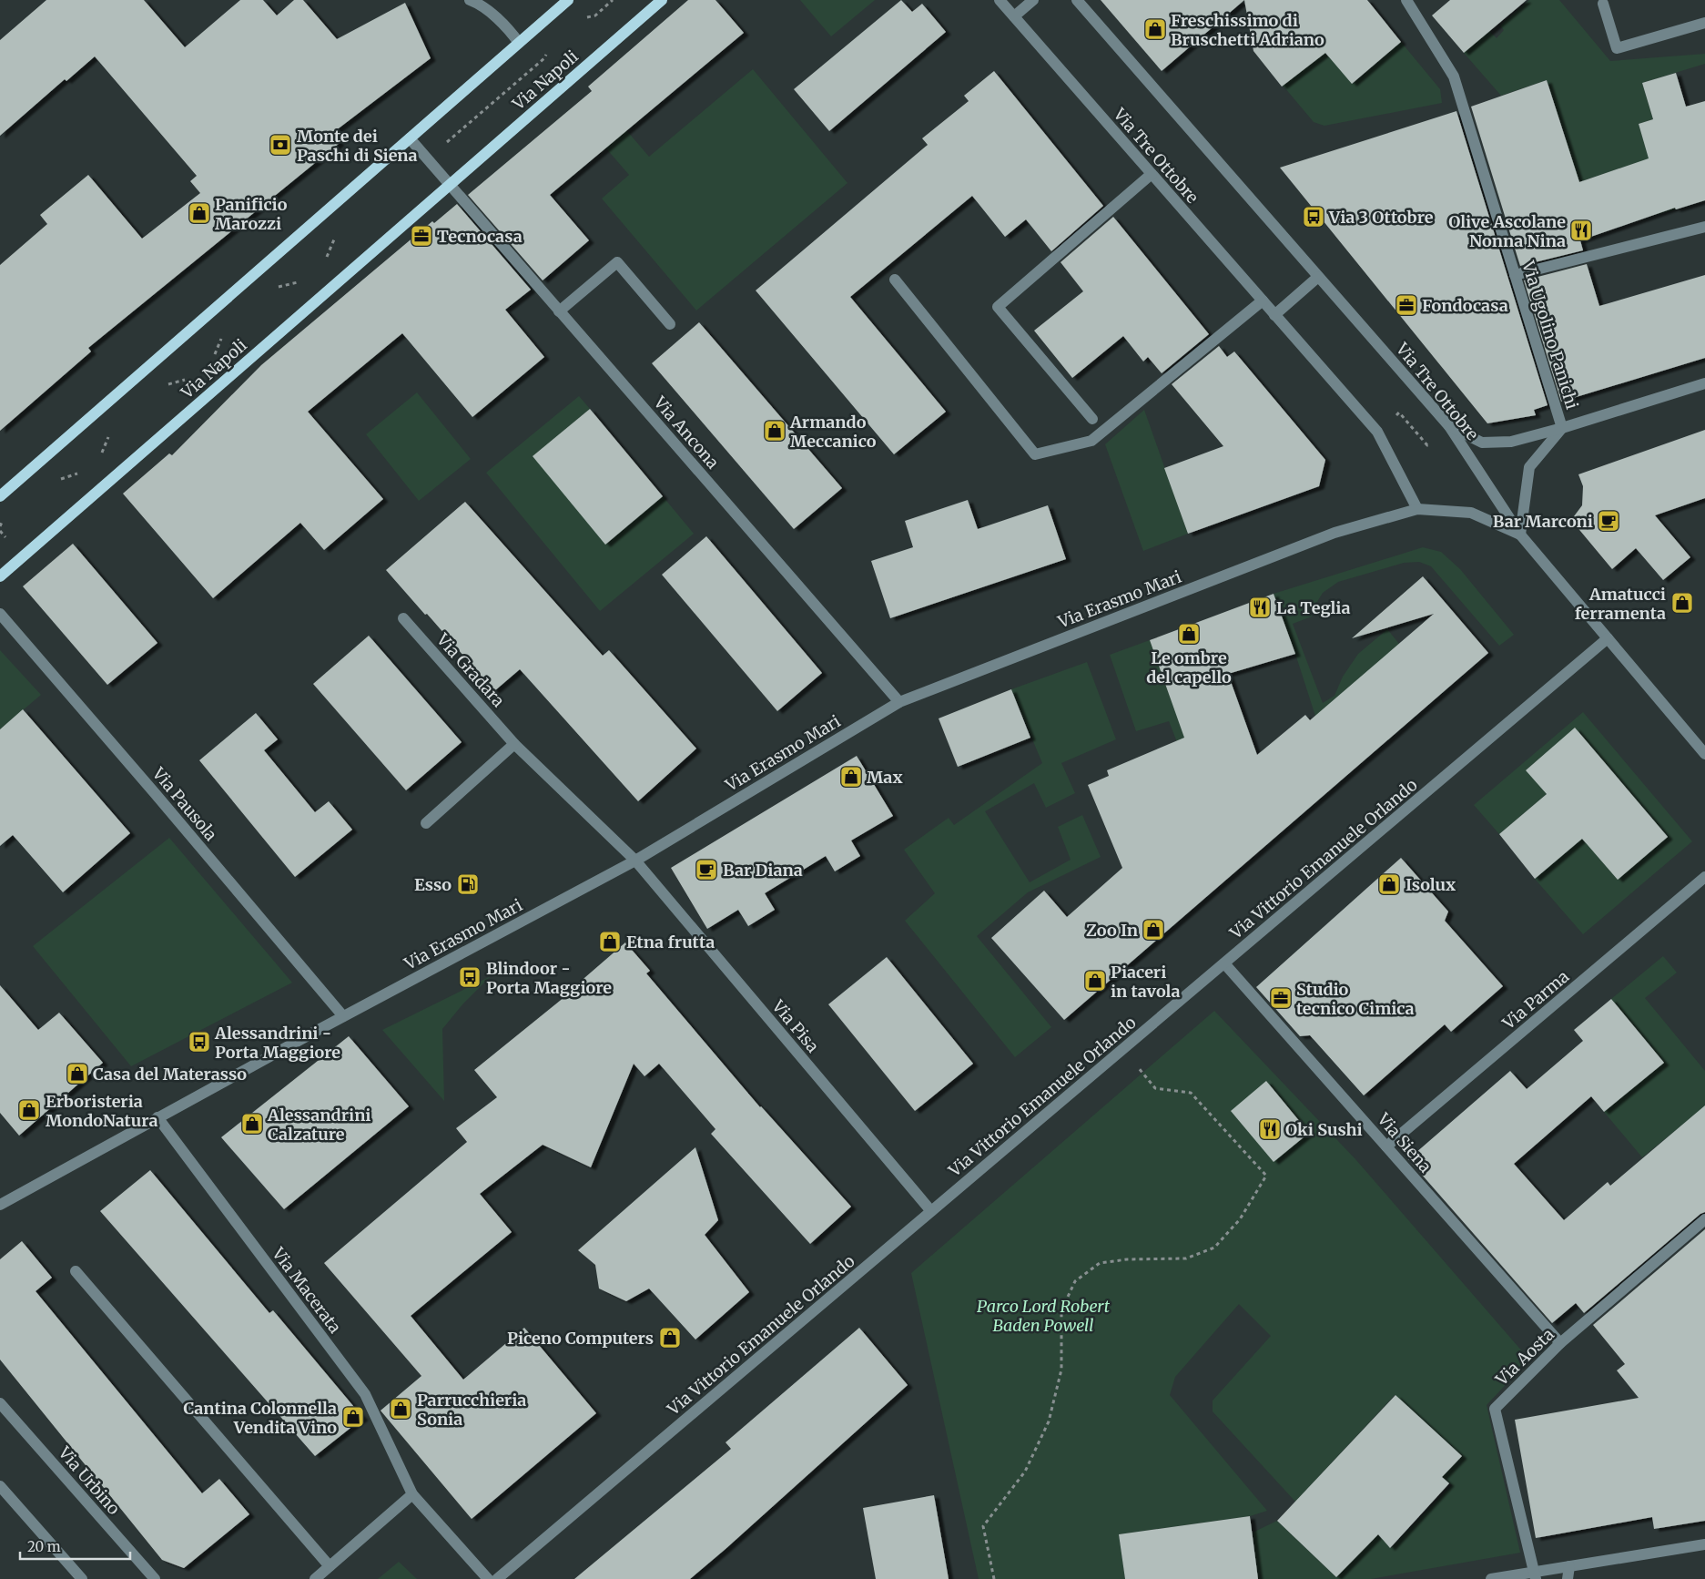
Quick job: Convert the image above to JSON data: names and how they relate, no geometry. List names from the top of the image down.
{
  "streets": {
    "main road": ["Via Napoli"],
    "street": [
      "Via Tre Ottobre",
      "Via Ugolino Panichi",
      "Via Ancona",
      "Via Erasmo Mari",
      "Via Gradara",
      "Via Pausola",
      "Via Vittorio Emanuele Orlando",
      "Via Parma",
      "Via Pisa",
      "Via Siena",
      "Via Macerata",
      "Via Aosta",
      "Via Urbino"
    ]
  },
  "crossings": [
    ["Via Napoli", "Via Ancona"],
    ["Via Tre Ottobre", "Via Erasmo Mari"],
    ["Via Tre Ottobre", "Via Vittorio Emanuele Orlando"],
    ["Via Ancona", "Via Erasmo Mari"],
    ["Via Erasmo Mari", "Via Gradara"],
    ["Via Erasmo Mari", "Via Pausola"],
    ["Via Erasmo Mari", "Via Pisa"],
    ["Via Erasmo Mari", "Via Macerata"],
    ["Via Gradara", "Via Pisa"],
    ["Via Vittorio Emanuele Orlando", "Via Pisa"],
    ["Via Vittorio Emanuele Orlando", "Via Siena"],
    ["Via Parma", "Via Siena"],
    ["Via Siena", "Via Aosta"]
  ],
  "parks": ["Parco Lord Robert Baden Powell"],
  "places": {
    "shop": [
      "Freschissimo di Bruschetti Adriano",
      "Panificio Marozzi",
      "Armando Meccanico",
      "Amatucci ferramenta",
      "Le ombre del capello",
      "Max",
      "Isolux",
      "Zoo In",
      "Etna frutta",
      "Piaceri in tavola",
      "Casa del Materasso",
      "Erboristeria MondoNatura",
      "Alessandrini Calzature",
      "Piceno Computers",
      "Parrucchieria Sonia",
      "Cantina Colonnella Vendita Vino"
    ],
    "bank": ["Monte dei Paschi di Siena"],
    "bus stop": ["Via 3 Ottobre", "Blindoor - Porta Maggiore", "Alessandrini - Porta Maggiore"],
    "restaurant": ["Olive Ascolane Nonna Nina", "La Teglia", "Oki Sushi"],
    "office": ["Tecnocasa", "Fondocasa", "Studio tecnico Cimica"],
    "cafe": ["Bar Marconi", "Bar Diana"],
    "fuel station": ["Esso"]
  },
  "scale_bar": "20 m"
}
